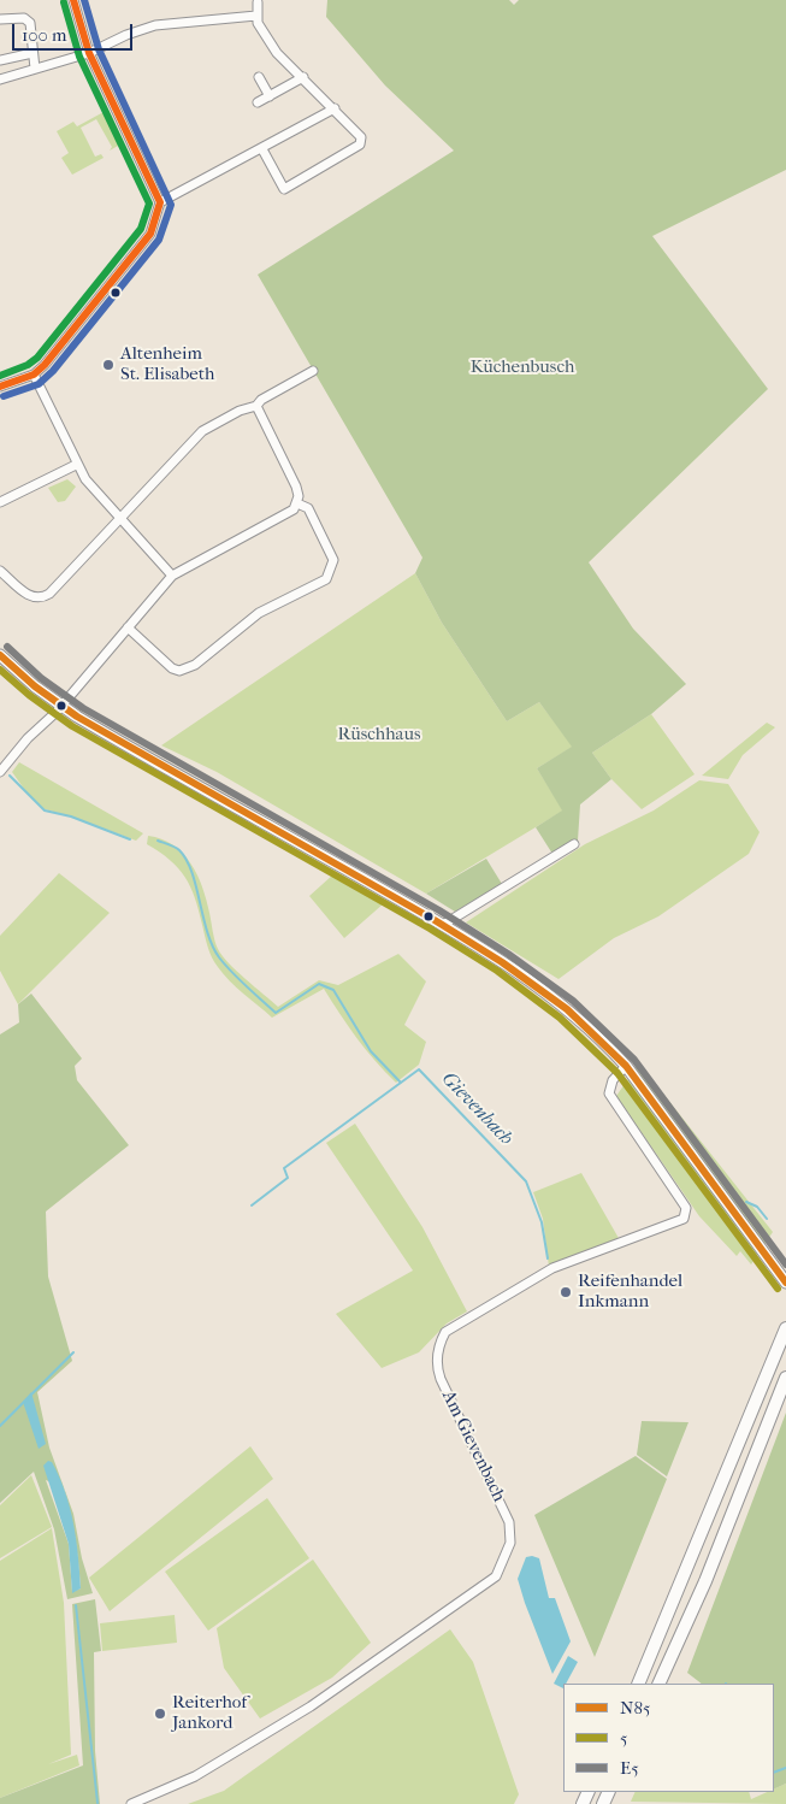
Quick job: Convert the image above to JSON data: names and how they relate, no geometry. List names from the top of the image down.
{
  "streets": {
    "street": ["Am Gievenbach"]
  },
  "water": ["Gievenbach"],
  "parks": ["Küchenbusch", "Rüschhaus"],
  "places": ["Altenheim St. Elisabeth", "Reifenhandel Inkmann", "Reiterhof Jankord"],
  "lines": ["transit line E5", "transit line N85", "transit line 5"],
  "legend": ["N85", "5", "E5"],
  "scale_bar": "100 m"
}
